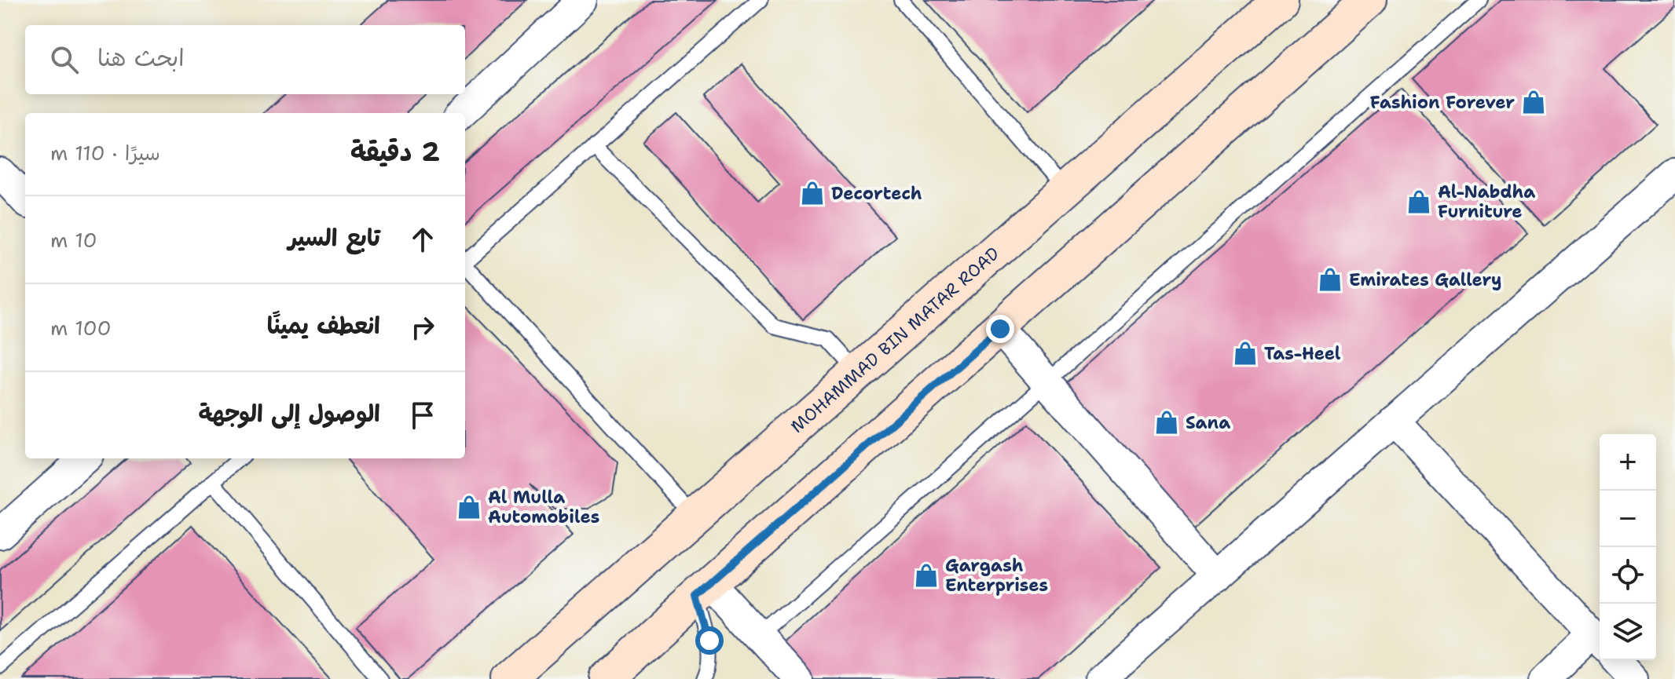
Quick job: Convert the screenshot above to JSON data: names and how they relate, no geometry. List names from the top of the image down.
{
  "streets": {
    "street": ["MOHAMMAD BIN MATAR ROAD"]
  },
  "places": {
    "shop": [
      "Fashion Forever",
      "Decortech",
      "Al-Nabdha Furniture",
      "Emirates Gallery",
      "Tas-Heel",
      "Sana",
      "Al Mulla Automobiles",
      "Gargash Enterprises"
    ]
  },
  "page": {
    "search": "ابحث هنا",
    "heading": ["2 دقيقة", "سيرًا · 110 m"],
    "list": [
      ["تابع السير", "10 m"],
      ["انعطف يمينًا", "100 m"],
      "الوصول إلى الوجهة"
    ],
    "map_buttons": ["+", "−"]
  }
}
